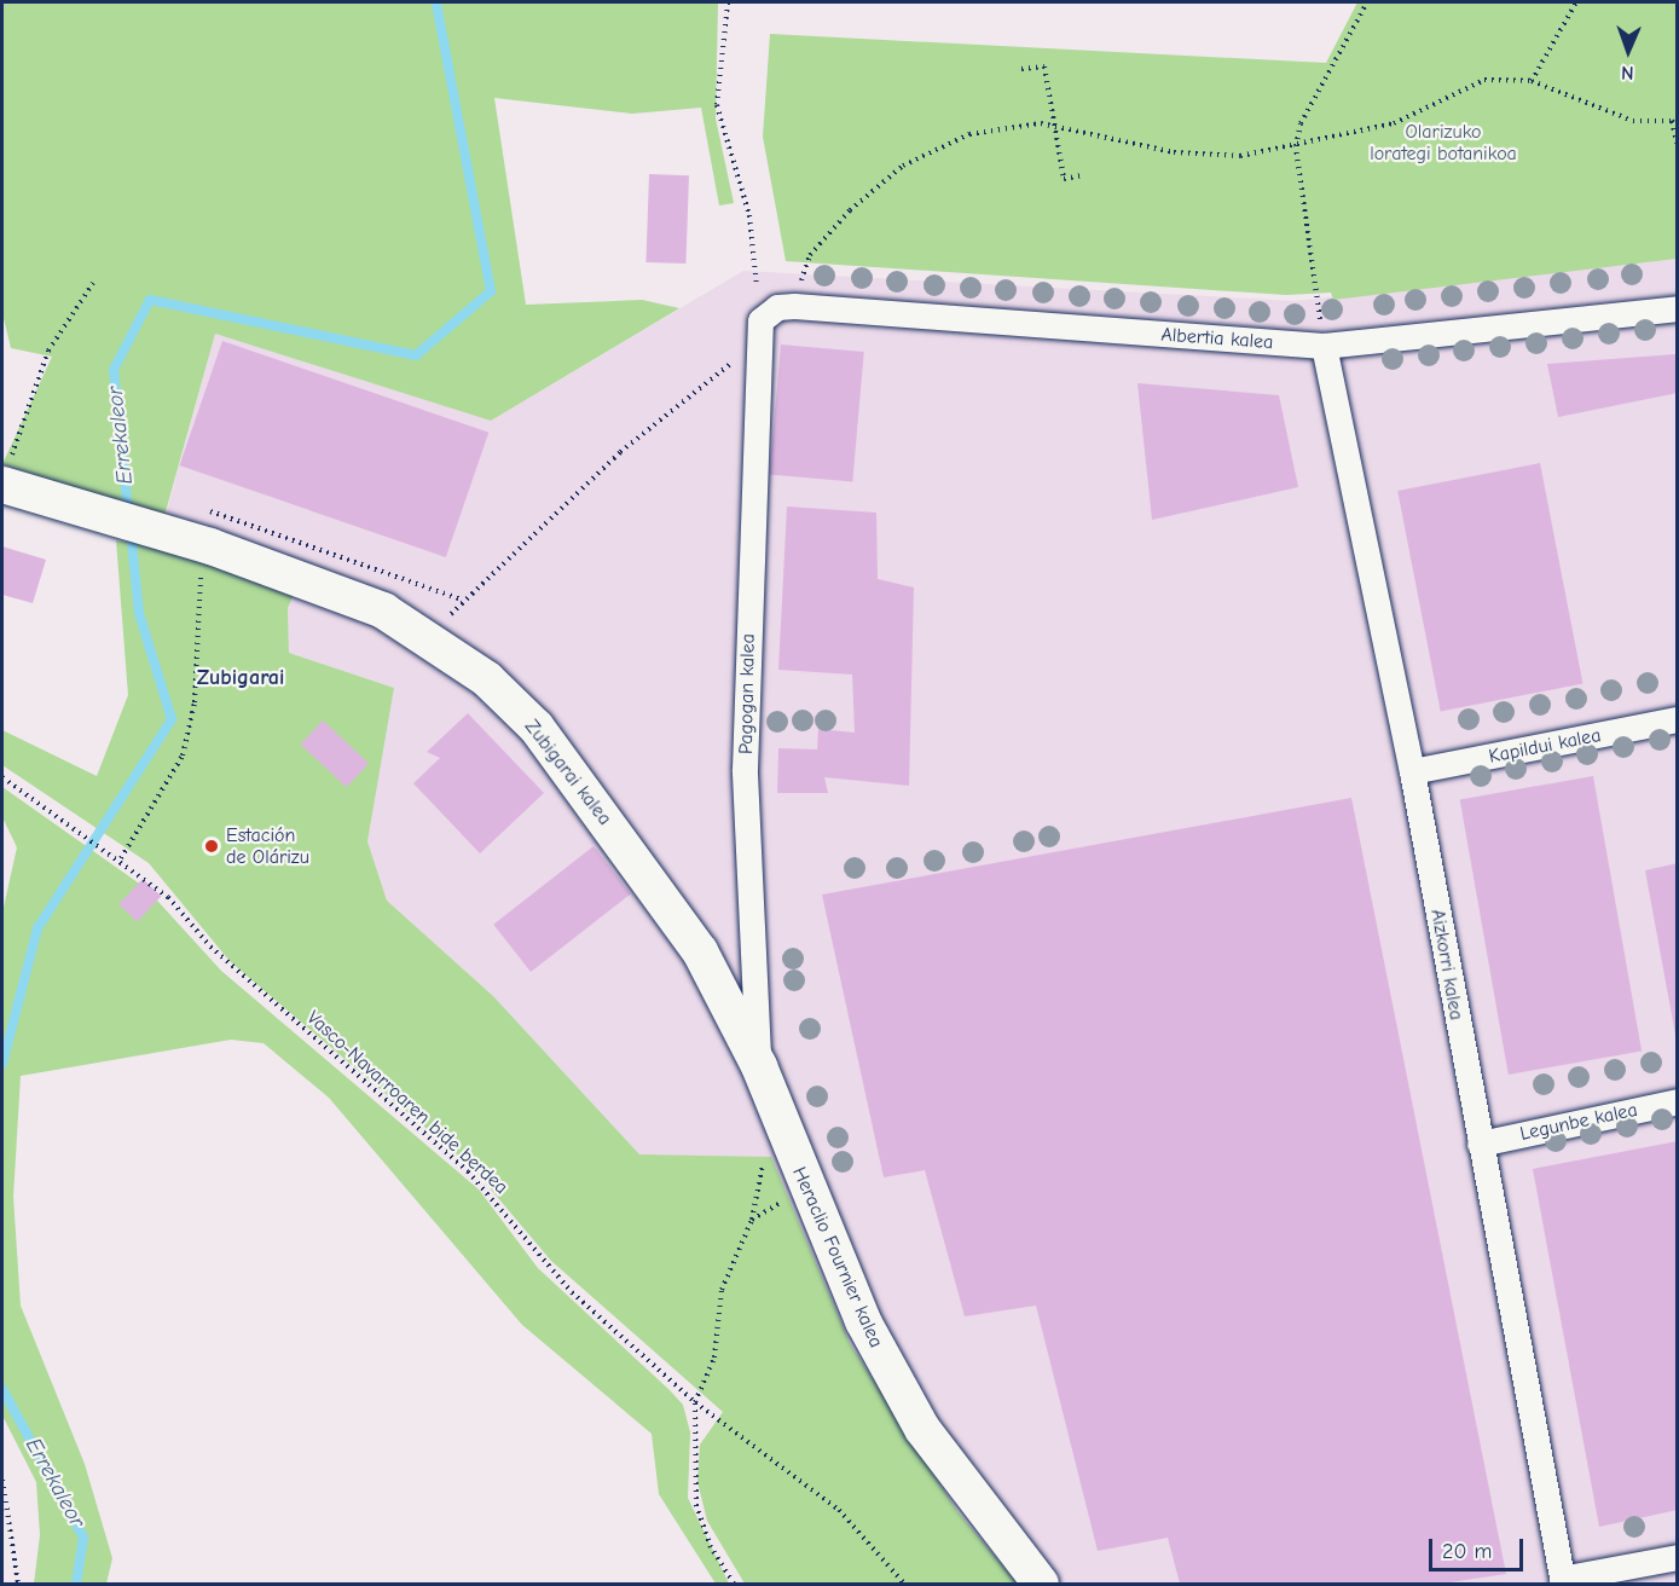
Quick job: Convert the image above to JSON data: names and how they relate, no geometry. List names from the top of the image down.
{
  "streets": {
    "main road": ["Zubigarai kalea", "Heraclio Fournier kalea"],
    "street": [
      "Albertia kalea",
      "Pagogan kalea",
      "Kapildui kalea",
      "Aizkorri kalea",
      "Legunbe kalea"
    ],
    "path": ["Vasco-Navarroaren bide berdea"]
  },
  "crossings": [
    ["Albertia kalea", "Pagogan kalea"],
    ["Albertia kalea", "Aizkorri kalea"],
    ["Pagogan kalea", "Zubigarai kalea"],
    ["Kapildui kalea", "Aizkorri kalea"],
    ["Zubigarai kalea", "Heraclio Fournier kalea"],
    ["Aizkorri kalea", "Legunbe kalea"]
  ],
  "districts": ["Zubigarai"],
  "water": ["Errekaleor"],
  "parks": ["Olarizuko lorategi botanikoa"],
  "places": ["Estación de Olárizu"],
  "scale_bar": "20 m",
  "north": "bottom"
}
